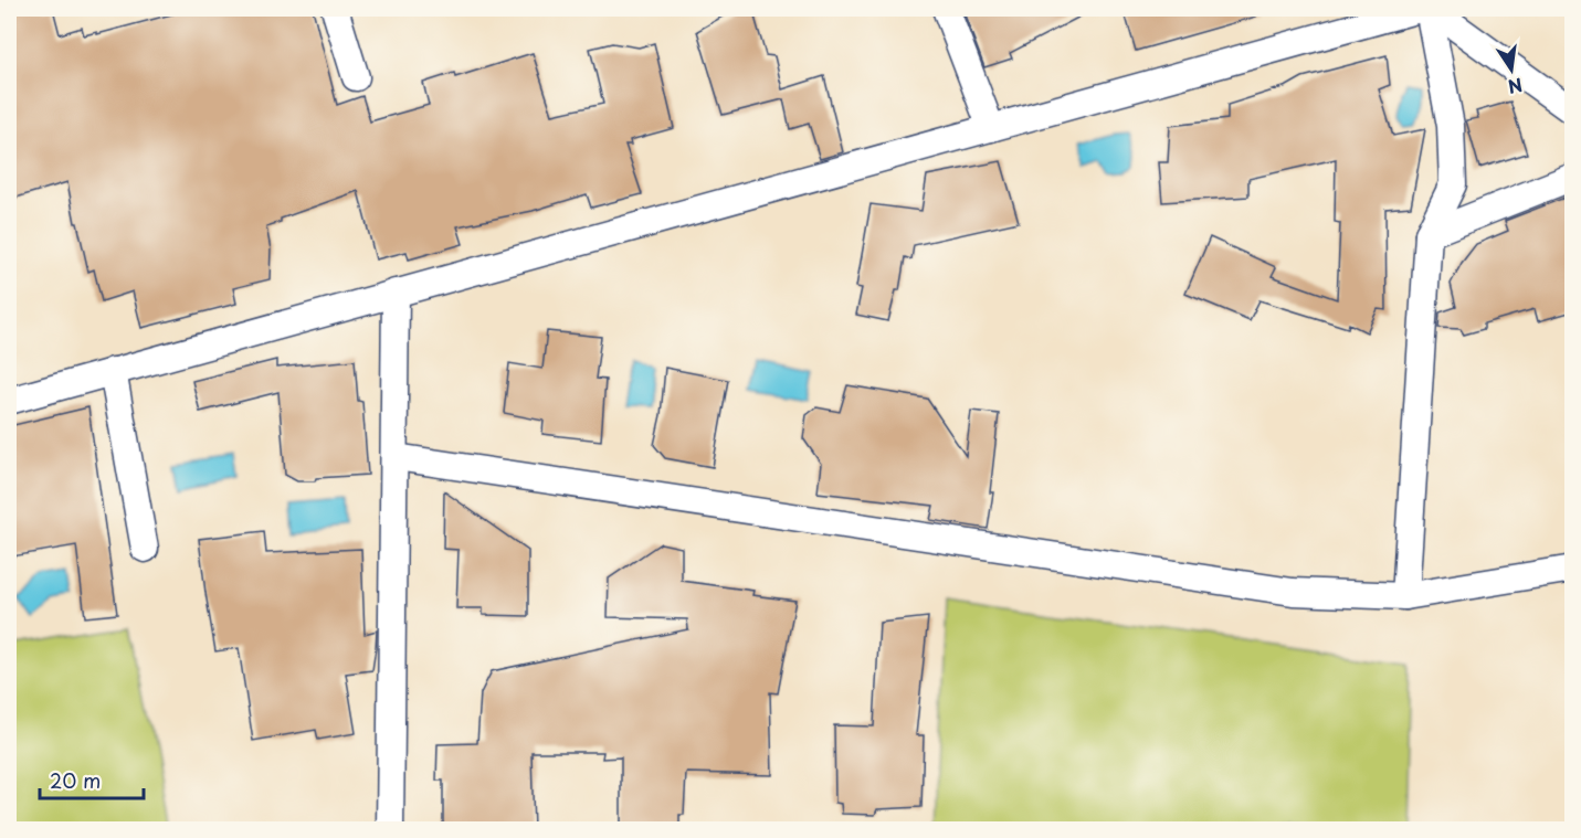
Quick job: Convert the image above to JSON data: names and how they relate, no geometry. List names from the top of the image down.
{
  "scale_bar": "20 m",
  "north": "bottom"
}
